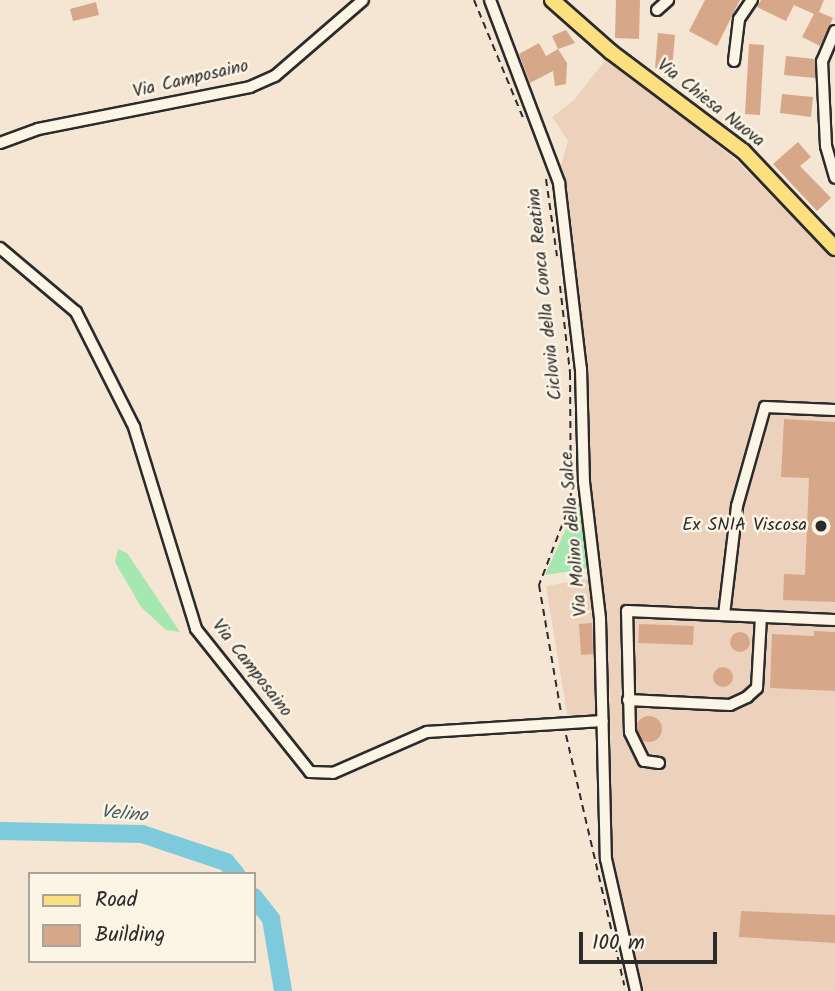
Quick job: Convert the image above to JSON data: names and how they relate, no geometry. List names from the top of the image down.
{
  "streets": {
    "main road": ["Via Chiesa Nuova"],
    "street": ["Via Camposaino", "Via Molino della Salce"],
    "path": ["Ciclovia della Conca Reatina"]
  },
  "crossings": [
    ["Via Camposaino", "Via Molino della Salce"]
  ],
  "water": ["Velino"],
  "places": ["Ex SNIA Viscosa"],
  "legend": ["Road", "Building"],
  "scale_bar": "100 m"
}
